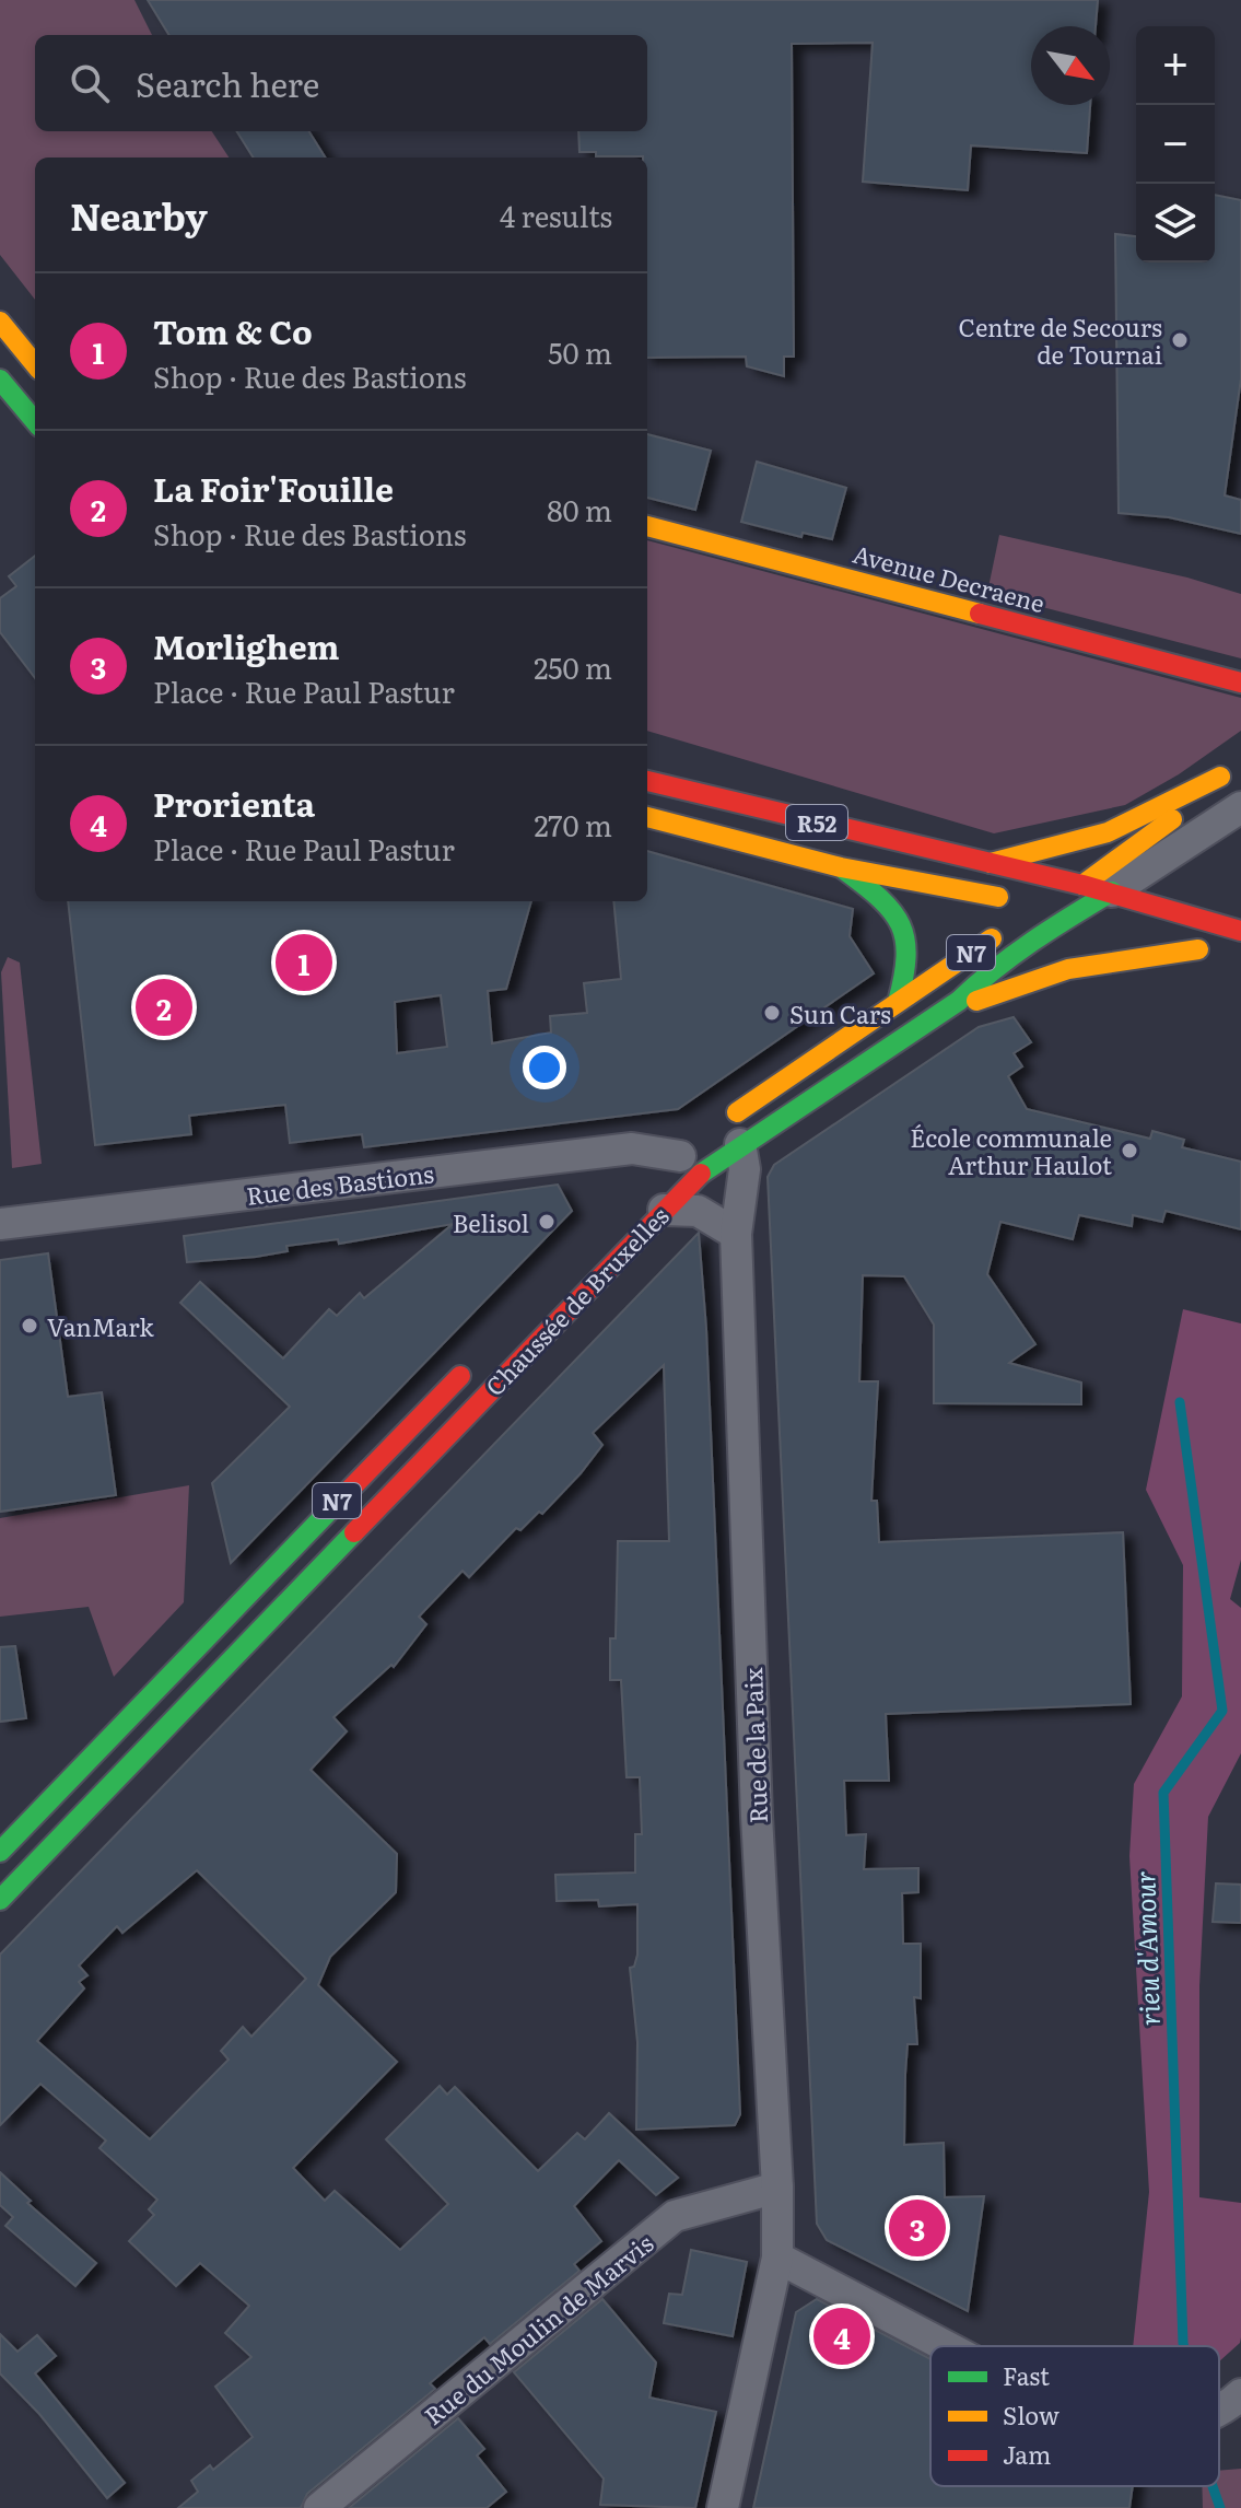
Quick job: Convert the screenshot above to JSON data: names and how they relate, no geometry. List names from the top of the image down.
{
  "streets": {
    "main road": [
      "Avenue Decraene",
      "R52",
      "N7",
      "Chaussée de Bruxelles"
    ],
    "street": ["Rue des Bastions", "Rue de la Paix", "Rue du Moulin de Marvis"]
  },
  "crossings": [
    ["R52", "Chaussée de Bruxelles"],
    ["Chaussée de Bruxelles", "Rue de la Paix"],
    ["Rue de la Paix", "Rue du Moulin de Marvis"]
  ],
  "water": ["rieu d'Amour"],
  "places": [
    "Centre de Secours de Tournai",
    "Sun Cars",
    "École communale Arthur Haulot",
    "Belisol",
    "VanMark"
  ],
  "legend": ["Fast", "Slow", "Jam"],
  "north": "bottom right",
  "page": {
    "map_buttons": ["+", "−"],
    "search": "Search here",
    "heading": ["Nearby", "4 results"],
    "list": [
      {
        "mark": "1",
        "name": "Tom & Co",
        "note": "Shop · Rue des Bastions",
        "value": "50 m"
      },
      {
        "mark": "2",
        "name": "La Foir'Fouille",
        "note": "Shop · Rue des Bastions",
        "value": "80 m"
      },
      {
        "mark": "3",
        "name": "Morlighem",
        "note": "Place · Rue Paul Pastur",
        "value": "250 m"
      },
      {
        "mark": "4",
        "name": "Prorienta",
        "note": "Place · Rue Paul Pastur",
        "value": "270 m"
      }
    ],
    "pins": [
      "1",
      "2",
      "3",
      "4"
    ]
  }
}
